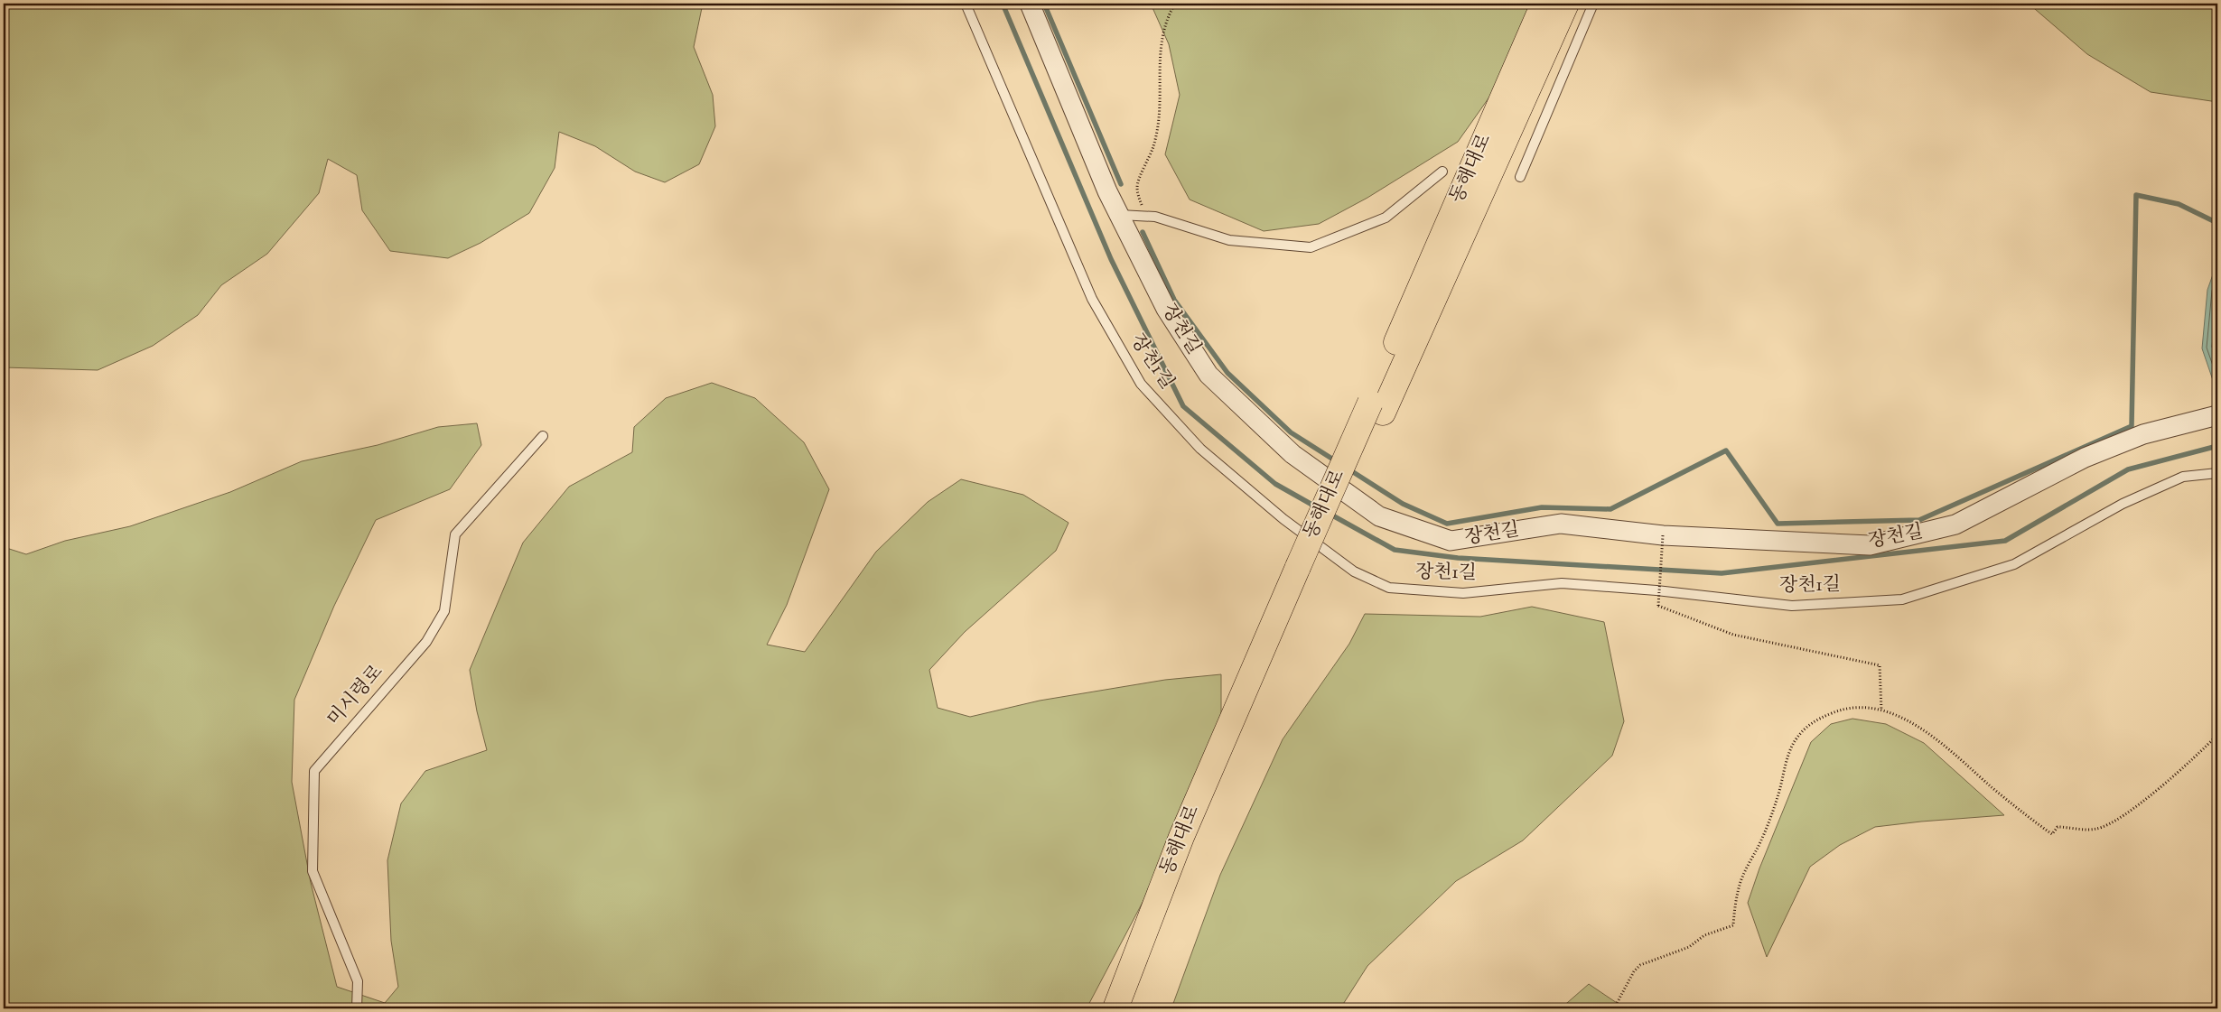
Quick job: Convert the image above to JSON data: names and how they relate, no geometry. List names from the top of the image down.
{
  "streets": {
    "main road": ["동해대로"],
    "street": ["장천길"],
    "lane": ["장천1길", "미시령로"]
  }
}
